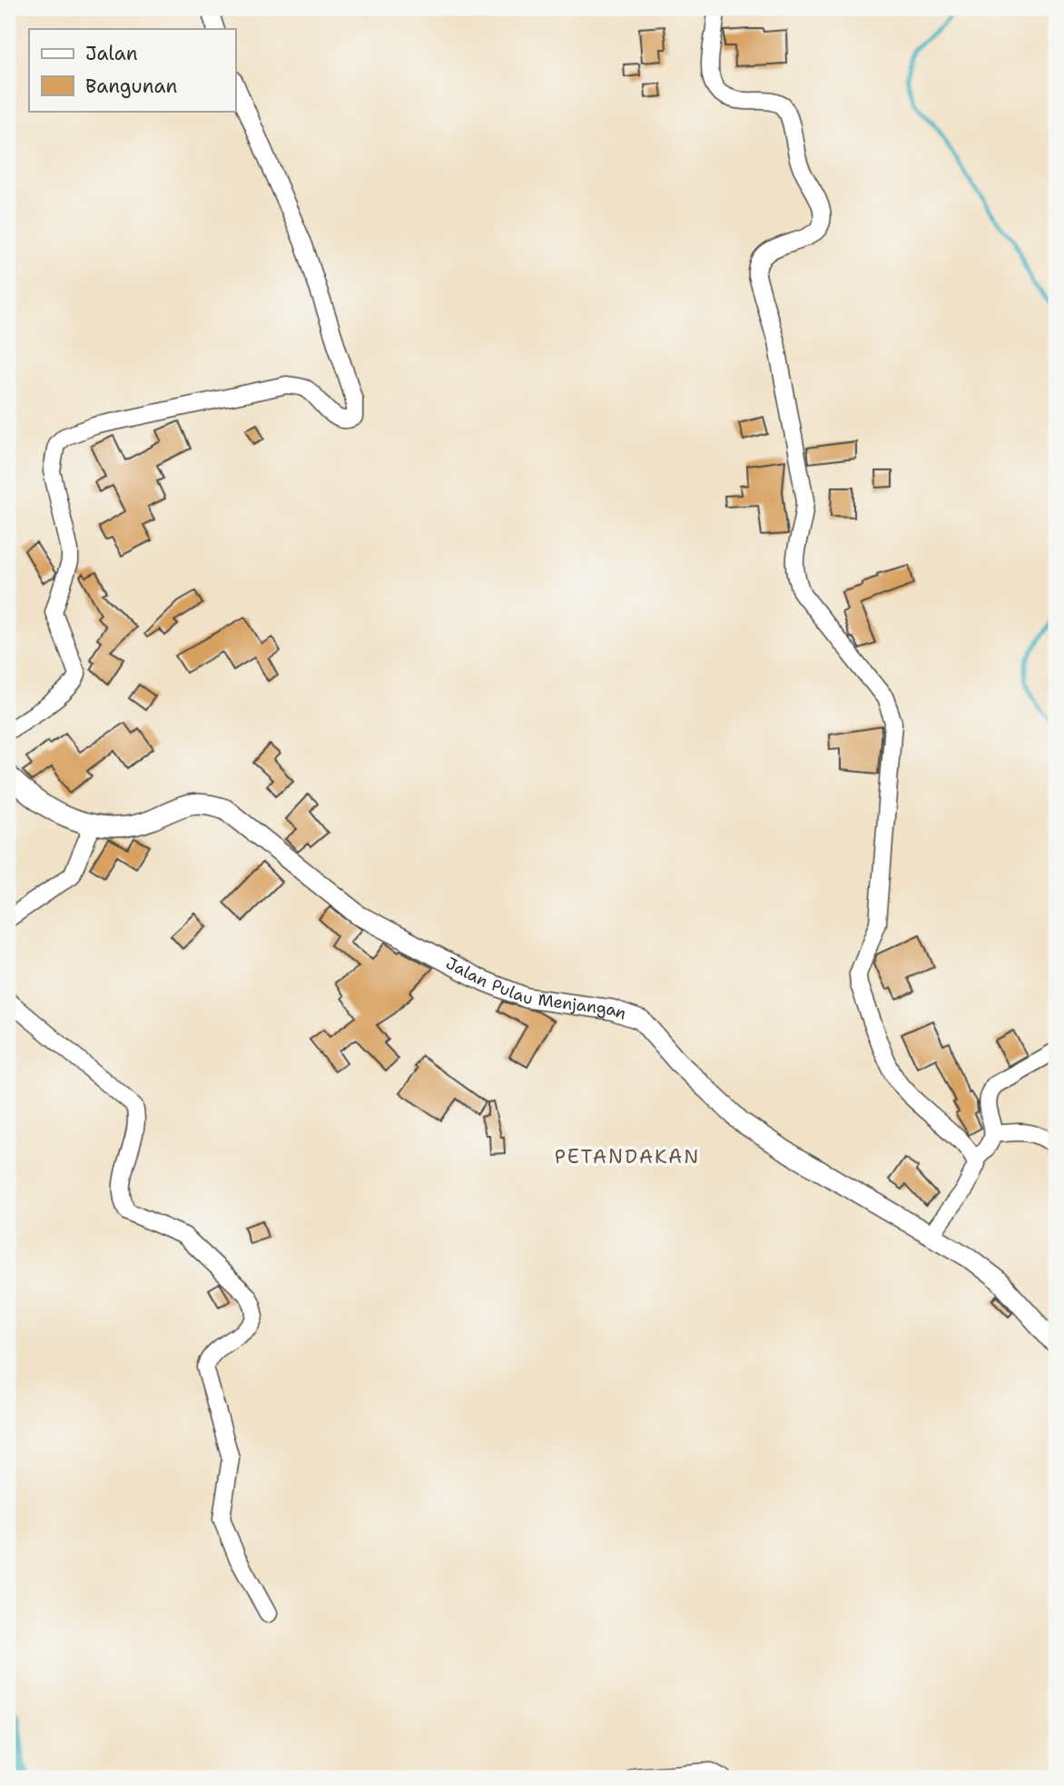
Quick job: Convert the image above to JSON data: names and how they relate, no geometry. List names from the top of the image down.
{
  "streets": {
    "street": ["Jalan Pulau Menjangan"]
  },
  "districts": ["PETANDAKAN"],
  "legend": ["Jalan", "Bangunan"]
}
